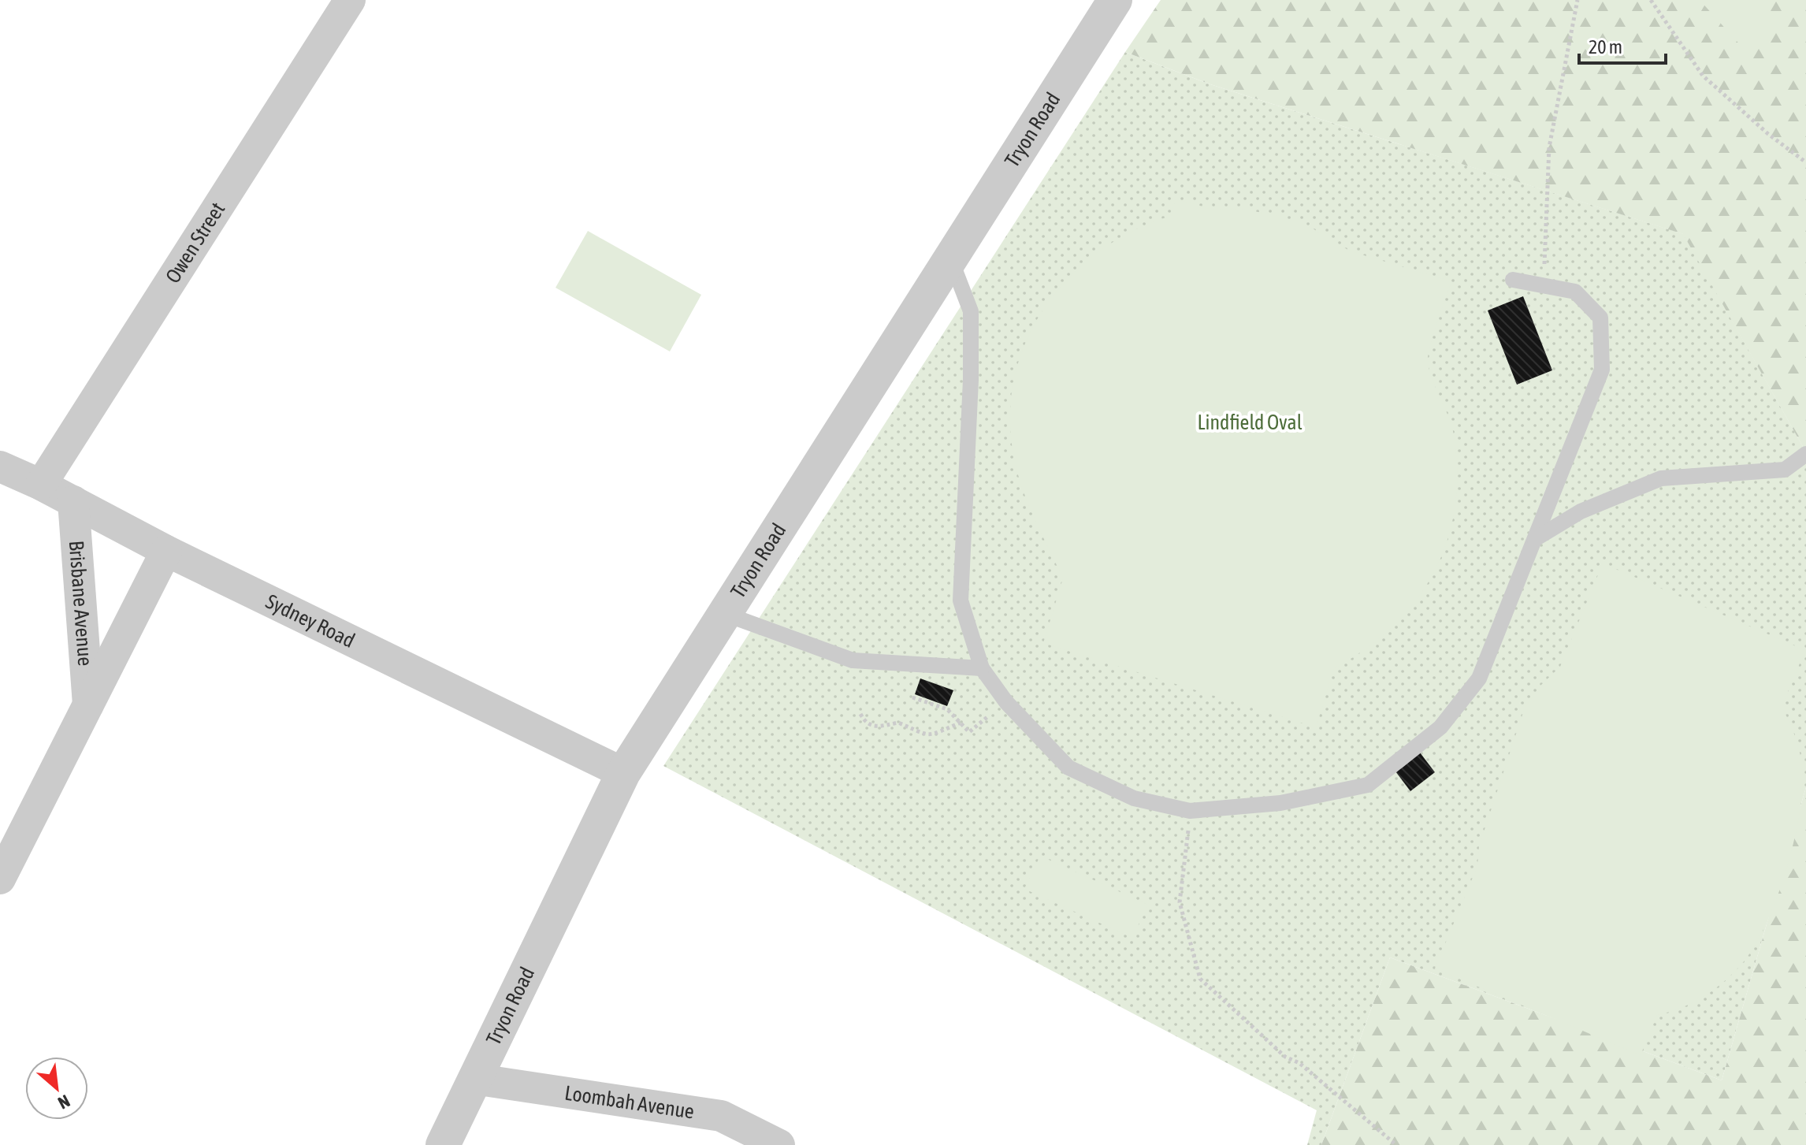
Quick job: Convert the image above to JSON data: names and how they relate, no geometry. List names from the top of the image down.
{
  "streets": {
    "street": [
      "Tryon Road",
      "Owen Street",
      "Brisbane Avenue",
      "Sydney Road",
      "Loombah Avenue"
    ]
  },
  "crossings": [
    ["Tryon Road", "Sydney Road"],
    ["Tryon Road", "Loombah Avenue"],
    ["Owen Street", "Sydney Road"],
    ["Brisbane Avenue", "Sydney Road"]
  ],
  "parks": ["Lindfield Oval"],
  "scale_bar": "20 m",
  "north": "bottom right"
}
